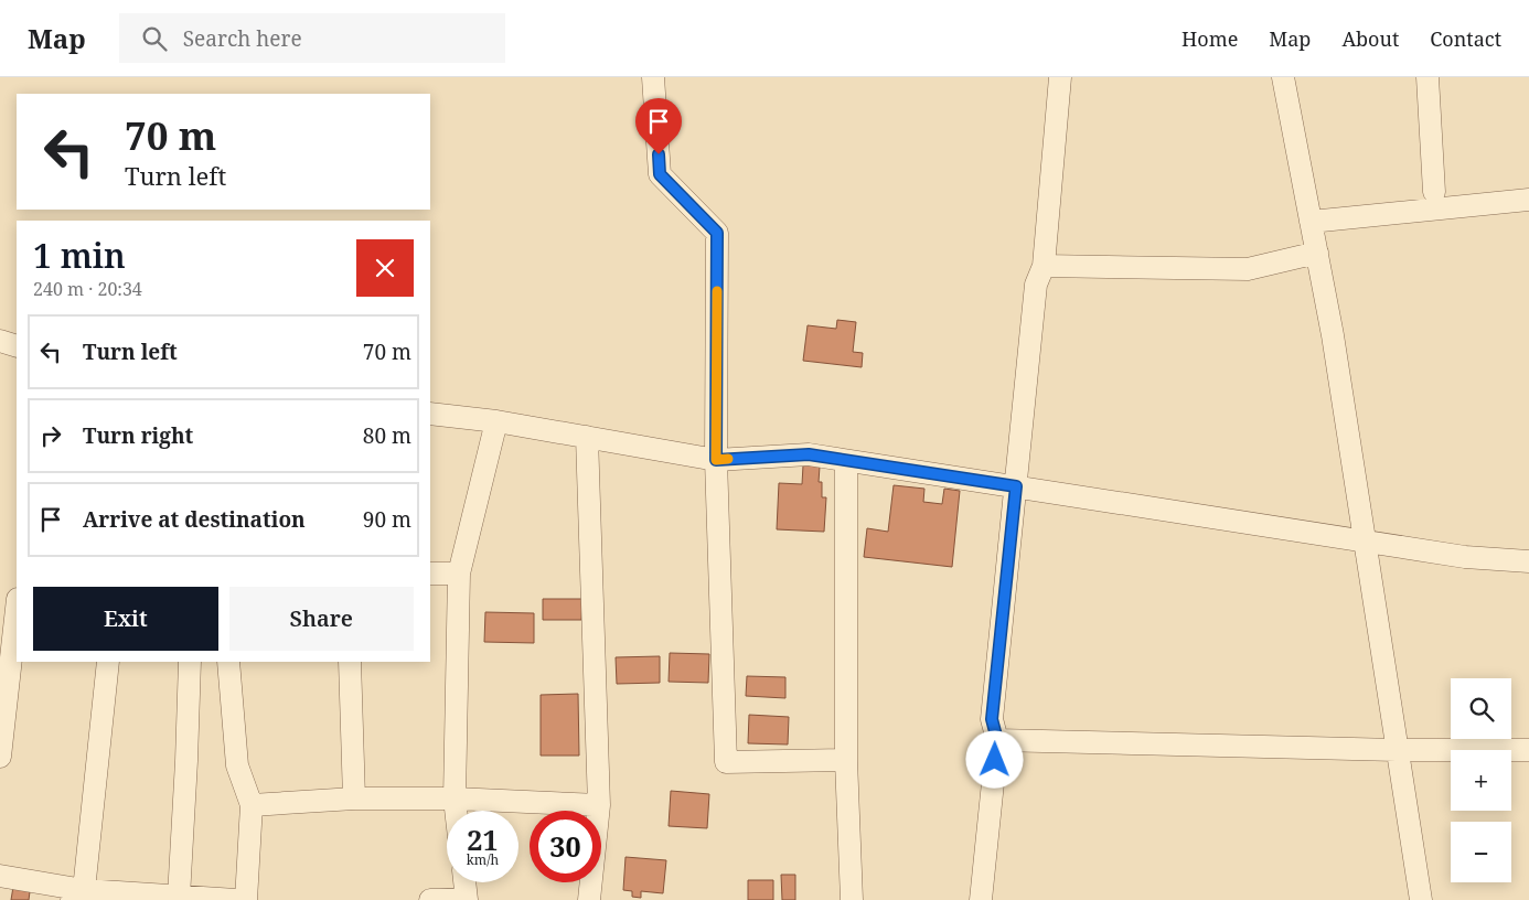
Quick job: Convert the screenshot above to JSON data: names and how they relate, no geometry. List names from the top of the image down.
{
  "page": {
    "header": "Map",
    "search": "Search here",
    "nav": [
      "Home",
      "Map",
      "About",
      "Contact"
    ],
    "turn": ["70 m", "Turn left"],
    "heading": ["1 min", "240 m · 20:34"],
    "list": [
      {
        "name": "Turn left",
        "value": "70 m"
      },
      {
        "name": "Turn right",
        "value": "80 m"
      },
      {
        "name": "Arrive at destination",
        "value": "90 m"
      }
    ],
    "buttons": ["Exit", "Share"],
    "map_buttons": ["+", "−"],
    "speed": "21 km/h",
    "limit": "30"
  }
}
